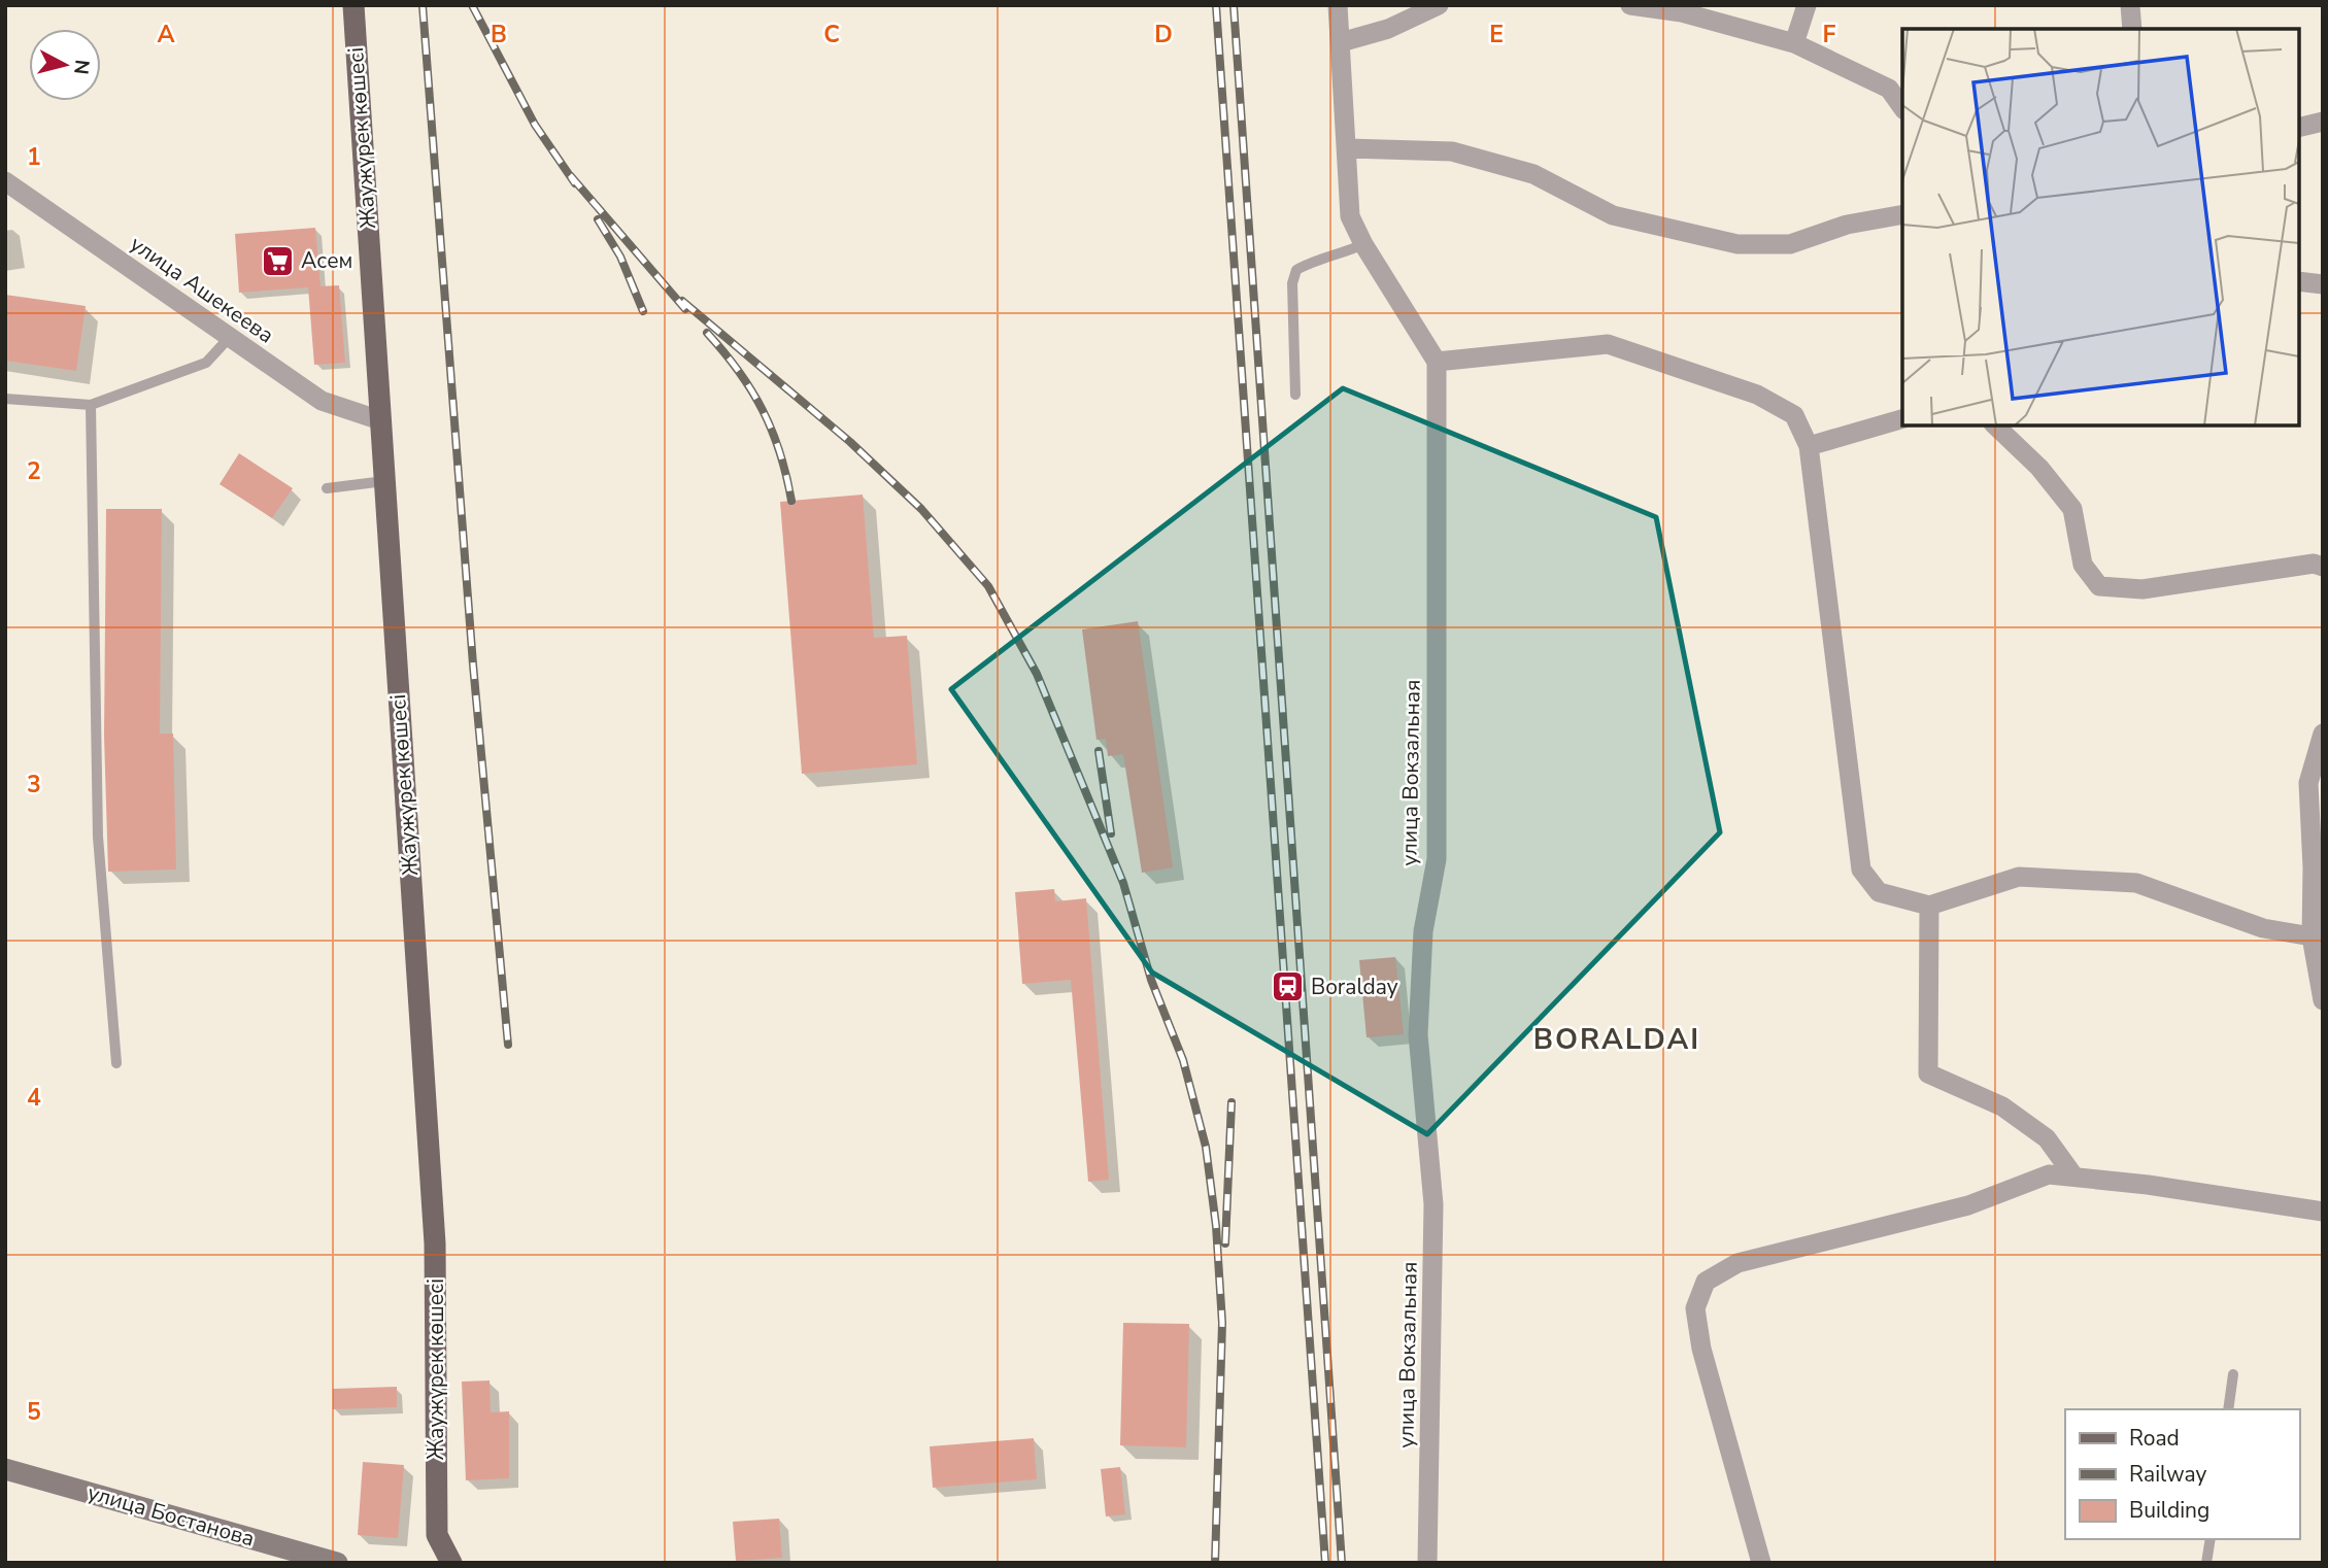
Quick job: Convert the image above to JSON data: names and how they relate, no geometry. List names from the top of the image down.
{
  "streets": {
    "main road": ["Жаужүрек көшесі"],
    "street": ["улица Ашекеева", "улица Вокзальная", "улица Бостанова"]
  },
  "crossings": [
    ["Жаужүрек көшесі", "улица Ашекеева"]
  ],
  "districts": ["BORALDAI"],
  "places": {
    "supermarket": ["Асем"],
    "station": ["Boralday"]
  },
  "legend": ["Road", "Railway", "Building"],
  "north": "right",
  "grid": {
    "columns": [
      "A",
      "B",
      "C",
      "D",
      "E",
      "F"
    ],
    "rows": [
      "1",
      "2",
      "3",
      "4",
      "5"
    ]
  }
}
